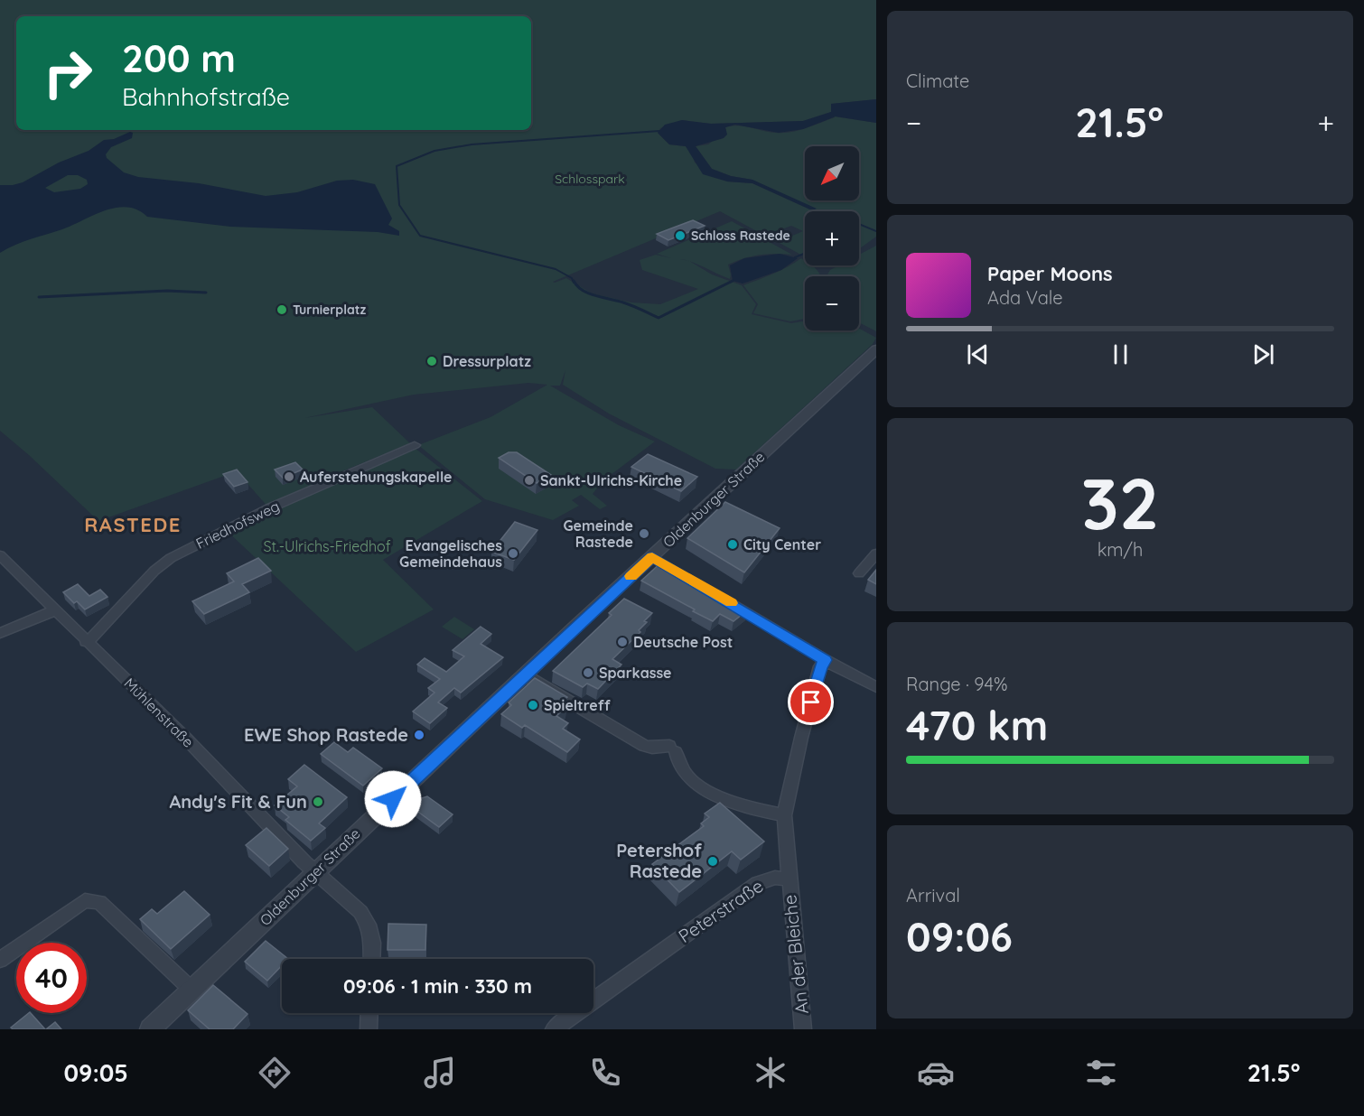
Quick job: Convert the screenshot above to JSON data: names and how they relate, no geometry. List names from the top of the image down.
{
  "streets": {
    "street": [
      "Oldenburger Straße",
      "Friedhofsweg",
      "Mühlenstraße",
      "Peterstraße",
      "An der Bleiche"
    ]
  },
  "crossings": [
    ["Oldenburger Straße", "Mühlenstraße"],
    ["Friedhofsweg", "Mühlenstraße"],
    ["Peterstraße", "An der Bleiche"]
  ],
  "districts": ["RASTEDE"],
  "parks": ["Schlosspark", "St.-Ulrichs-Friedhof"],
  "places": [
    "Schloss Rastede",
    "Turnierplatz",
    "Dressurplatz",
    "Auferstehungskapelle",
    "Sankt-Ulrichs-Kirche",
    "Gemeinde Rastede",
    "City Center",
    "Evangelisches Gemeindehaus",
    "Deutsche Post",
    "Sparkasse",
    "Spieltreff",
    "EWE Shop Rastede",
    "Andy's Fit & Fun",
    "Petershof Rastede"
  ],
  "north": "bottom left",
  "page": {
    "tile": [
      "Climate",
      ["32", "km/h"],
      ["Range · 94%", "470 km"],
      ["Arrival", "09:06"]
    ],
    "turn": ["200 m", "Bahnhofstraße"],
    "heat": ["−", "21.5°", "+"],
    "map_buttons": ["+", "−"],
    "song": ["Paper Moons", "Ada Vale"],
    "limit": "40",
    "trip": "09:06 · 1 min · 330 m",
    "tabs": ["09:05", "21.5°"]
  }
}
